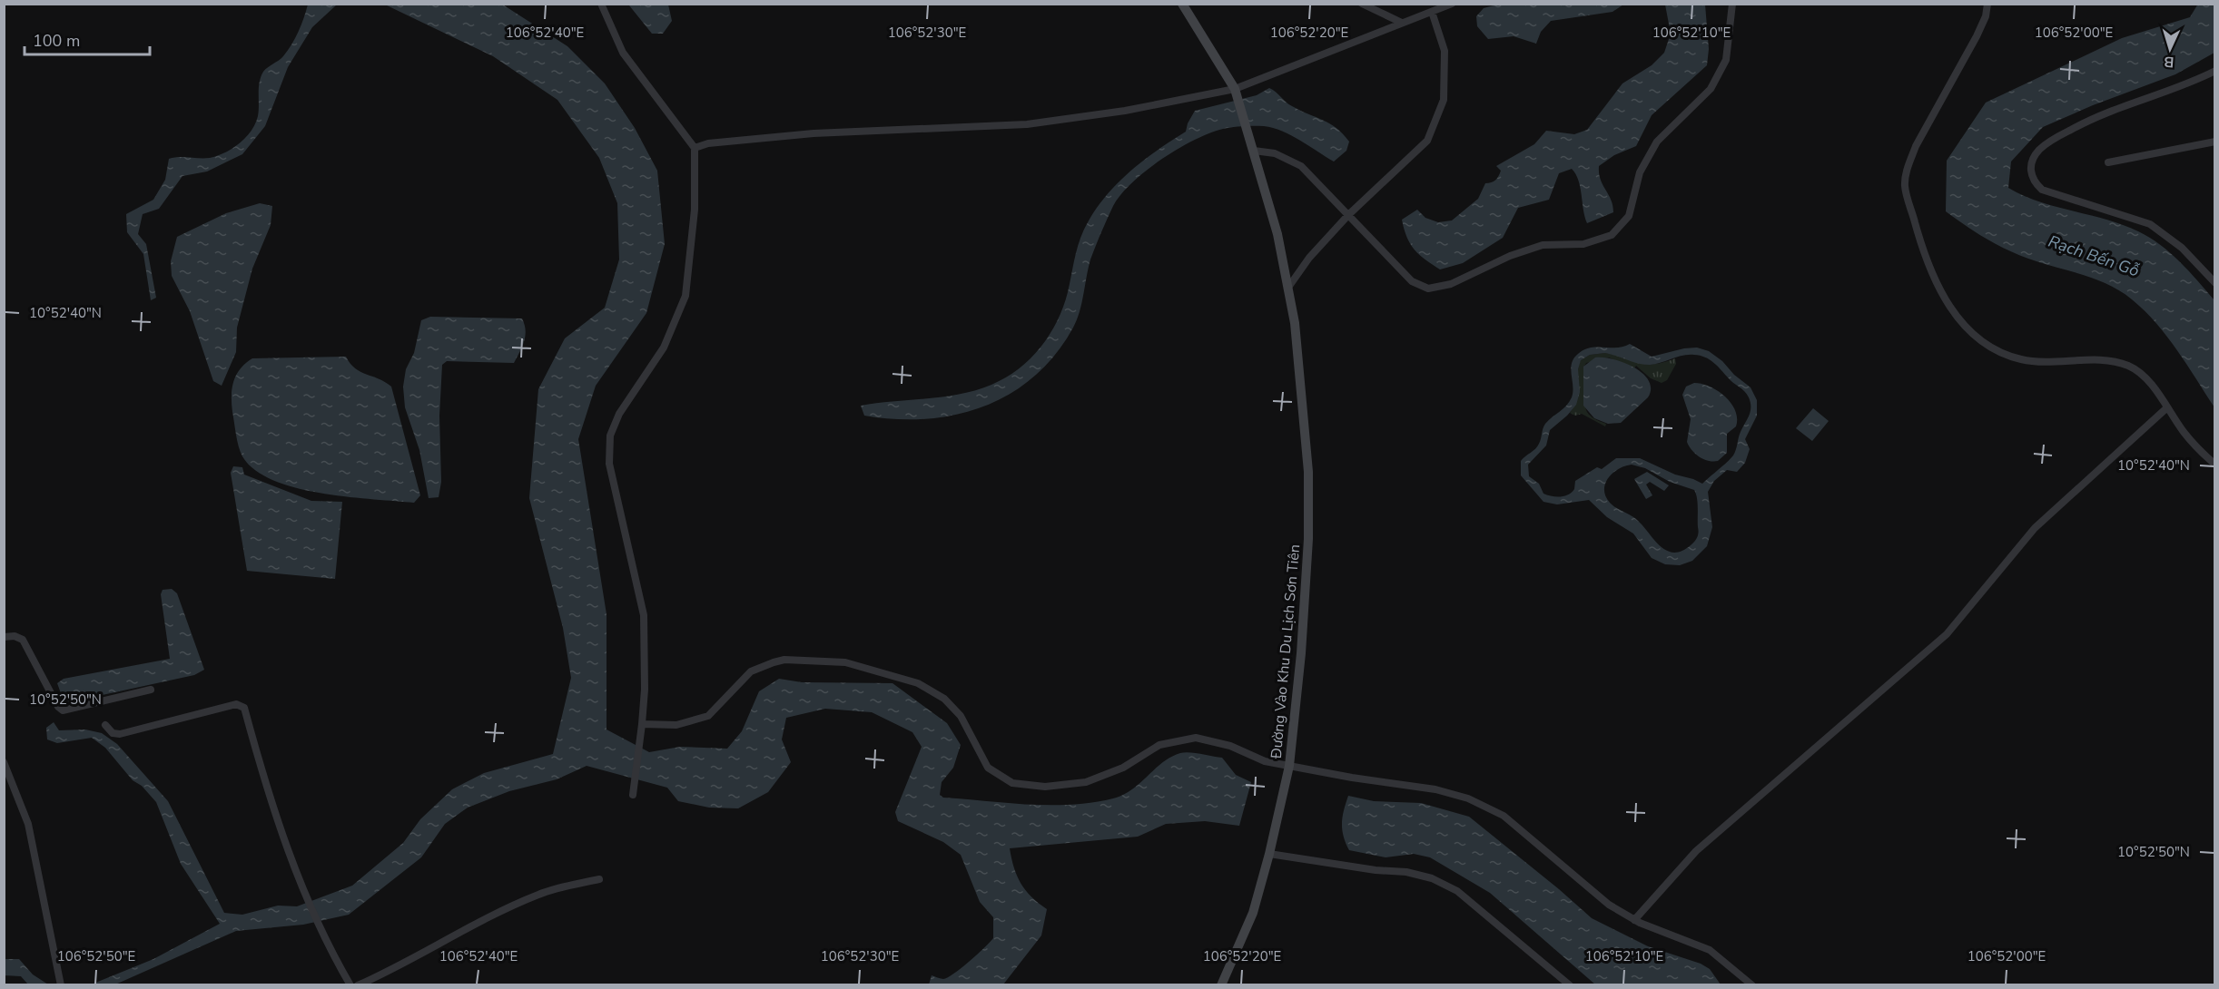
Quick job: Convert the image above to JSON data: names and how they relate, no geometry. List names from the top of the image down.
{
  "streets": {
    "street": ["Đường Vào Khu Du Lịch Sơn Tiên"]
  },
  "water": ["Rạch Bến Gỗ"],
  "scale_bar": "100 m",
  "north": "bottom",
  "coordinates": [
    "106°52'40\"E",
    "106°52'30\"E",
    "106°52'20\"E",
    "106°52'10\"E",
    "106°52'00\"E",
    "10°52'40\"N",
    "10°52'50\"N",
    "106°52'50\"E"
  ]
}
